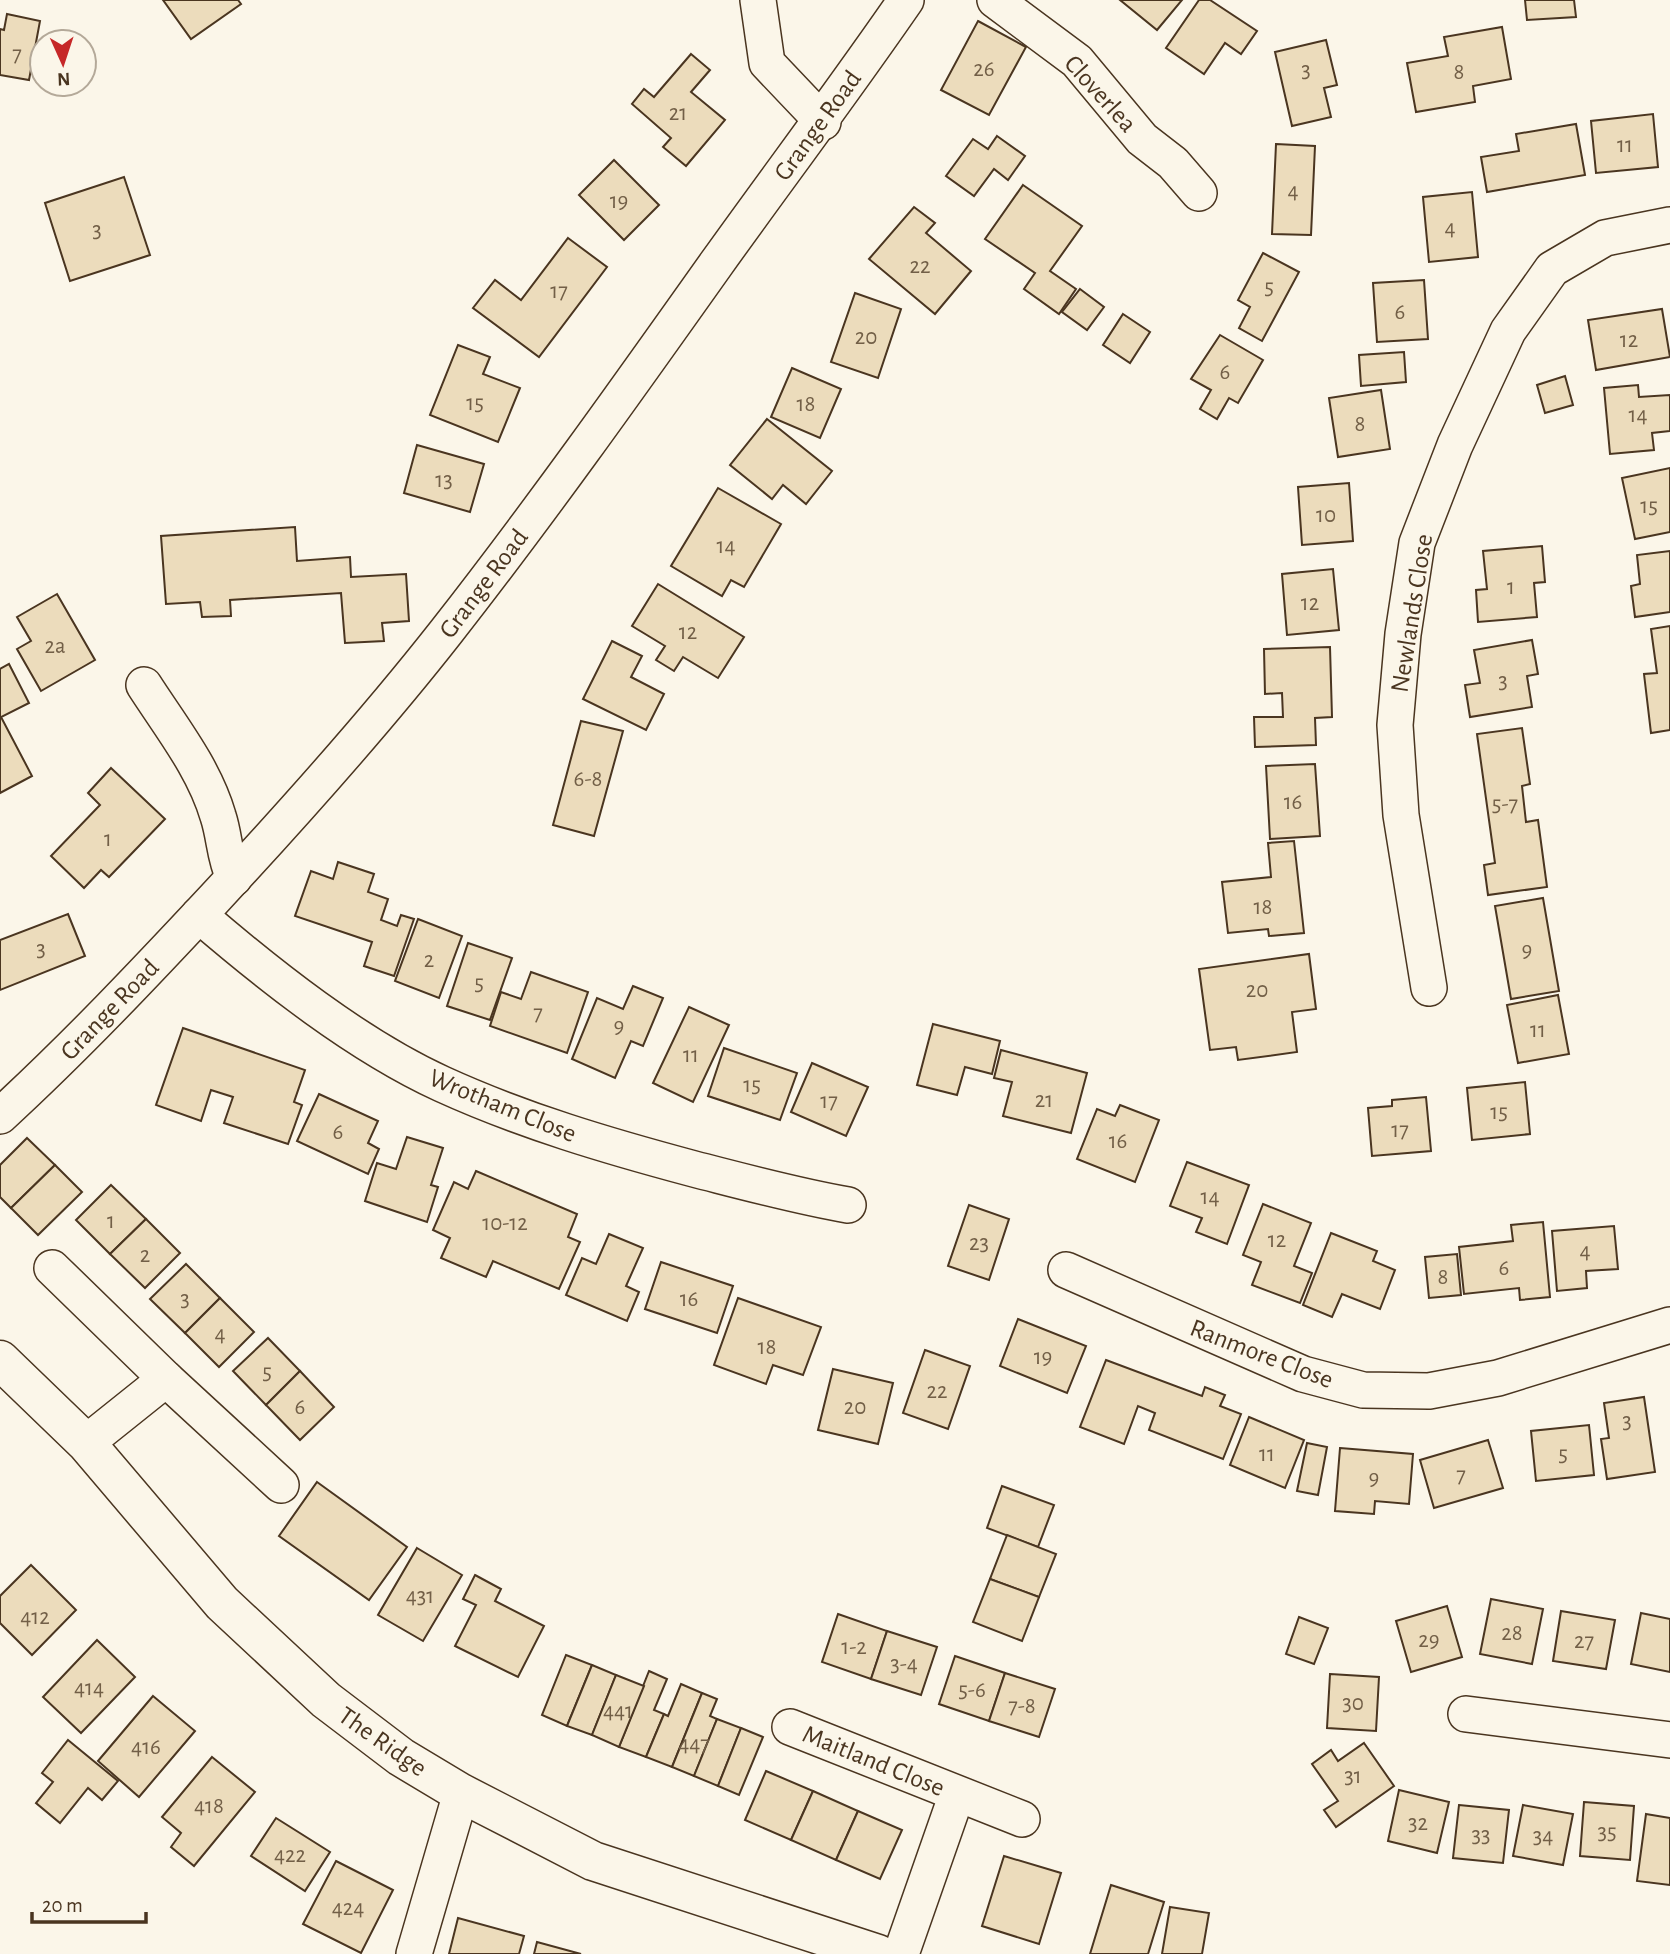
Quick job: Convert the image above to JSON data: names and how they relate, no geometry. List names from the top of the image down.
{
  "streets": {
    "main road": ["The Ridge"],
    "street": [
      "Cloverlea",
      "Grange Road",
      "Newlands Close",
      "Wrotham Close",
      "Ranmore Close",
      "Maitland Close"
    ]
  },
  "crossings": [
    ["Grange Road", "Wrotham Close"]
  ],
  "house_numbers": [
    "7",
    "26",
    "3",
    "8",
    "21",
    "11",
    "4",
    "19",
    "4",
    "3",
    "22",
    "5",
    "17",
    "6",
    "20",
    "12",
    "6",
    "15",
    "18",
    "14",
    "8",
    "13",
    "15",
    "10",
    "14",
    "1",
    "12",
    "12",
    "2a",
    "3",
    "6-8",
    "16",
    "5-7",
    "1",
    "18",
    "3",
    "9",
    "2",
    "5",
    "20",
    "7",
    "9",
    "11",
    "11",
    "15",
    "21",
    "17",
    "15",
    "17",
    "6",
    "16",
    "14",
    "1",
    "10-12",
    "12",
    "23",
    "4",
    "2",
    "6",
    "8",
    "3",
    "16",
    "4",
    "18",
    "19",
    "5",
    "22",
    "6",
    "20",
    "3",
    "11",
    "5",
    "7",
    "9",
    "431",
    "412",
    "28",
    "29",
    "27",
    "1-2",
    "3-4",
    "414",
    "5-6",
    "30",
    "7-8",
    "441",
    "447",
    "416",
    "31",
    "418",
    "32",
    "35",
    "33",
    "34",
    "422",
    "424"
  ],
  "scale_bar": "20 m",
  "north": "bottom"
}
